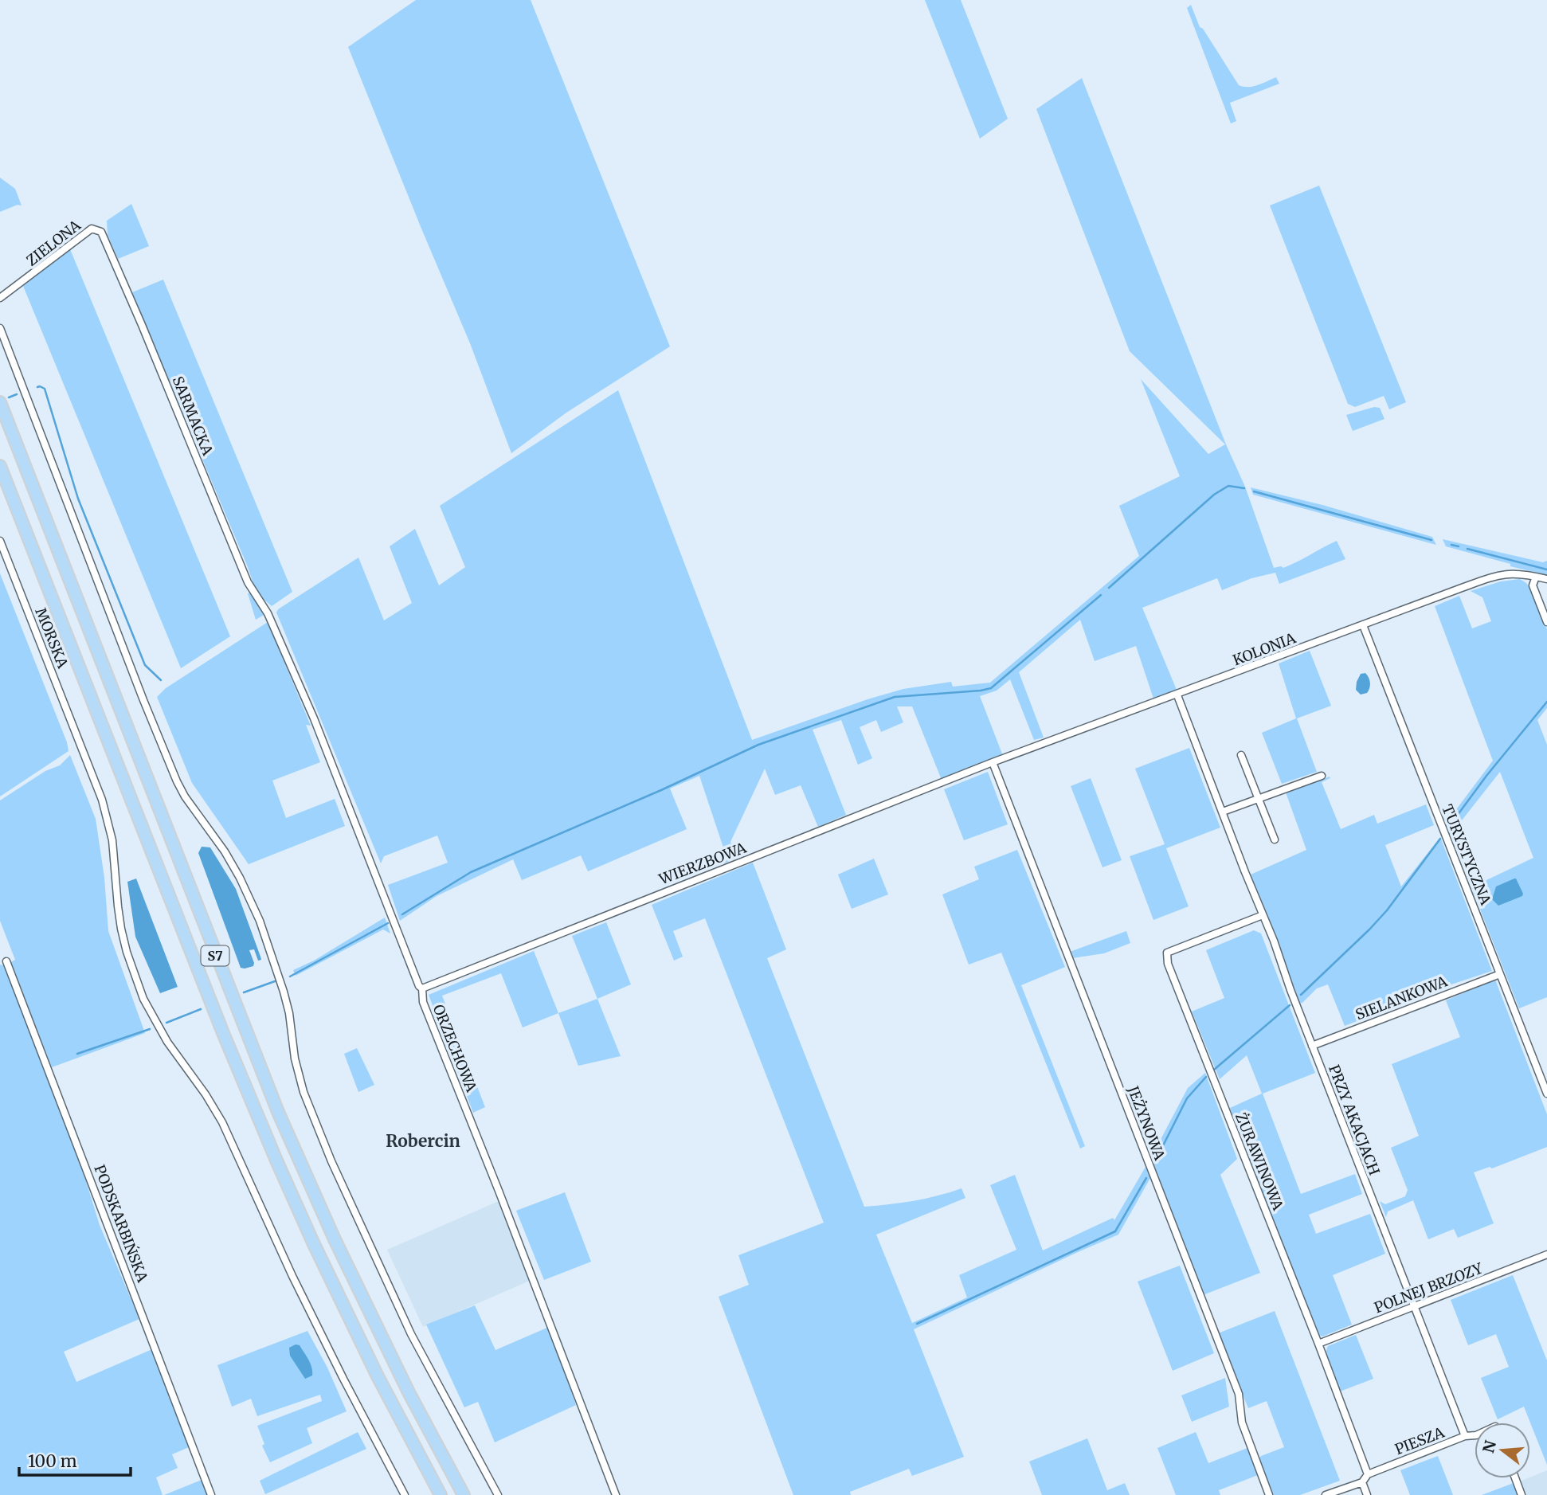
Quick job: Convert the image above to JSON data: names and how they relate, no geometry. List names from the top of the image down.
{
  "streets": {
    "highway": ["S7"],
    "street": [
      "ZIELONA",
      "SARMACKA",
      "MORSKA",
      "KOLONIA",
      "TURYSTYCZNA",
      "WIERZBOWA",
      "SIELANKOWA",
      "ORZECHOWA",
      "PRZY AKACJACH",
      "JEŻYNOWA",
      "ŻURAWINOWA",
      "PODSKARBIŃSKA",
      "POLNEJ BRZOZY",
      "PIESZA"
    ]
  },
  "crossings": [
    ["ZIELONA", "SARMACKA"],
    ["SARMACKA", "ORZECHOWA"],
    ["KOLONIA", "TURYSTYCZNA"],
    ["KOLONIA", "WIERZBOWA"],
    ["KOLONIA", "PRZY AKACJACH"],
    ["KOLONIA", "JEŻYNOWA"],
    ["TURYSTYCZNA", "SIELANKOWA"],
    ["WIERZBOWA", "ORZECHOWA"],
    ["WIERZBOWA", "JEŻYNOWA"],
    ["SIELANKOWA", "PRZY AKACJACH"],
    ["PRZY AKACJACH", "ŻURAWINOWA"],
    ["PRZY AKACJACH", "POLNEJ BRZOZY"],
    ["PRZY AKACJACH", "PIESZA"],
    ["ŻURAWINOWA", "POLNEJ BRZOZY"],
    ["ŻURAWINOWA", "PIESZA"]
  ],
  "districts": ["Robercin"],
  "scale_bar": "100 m",
  "north": "left"
}
